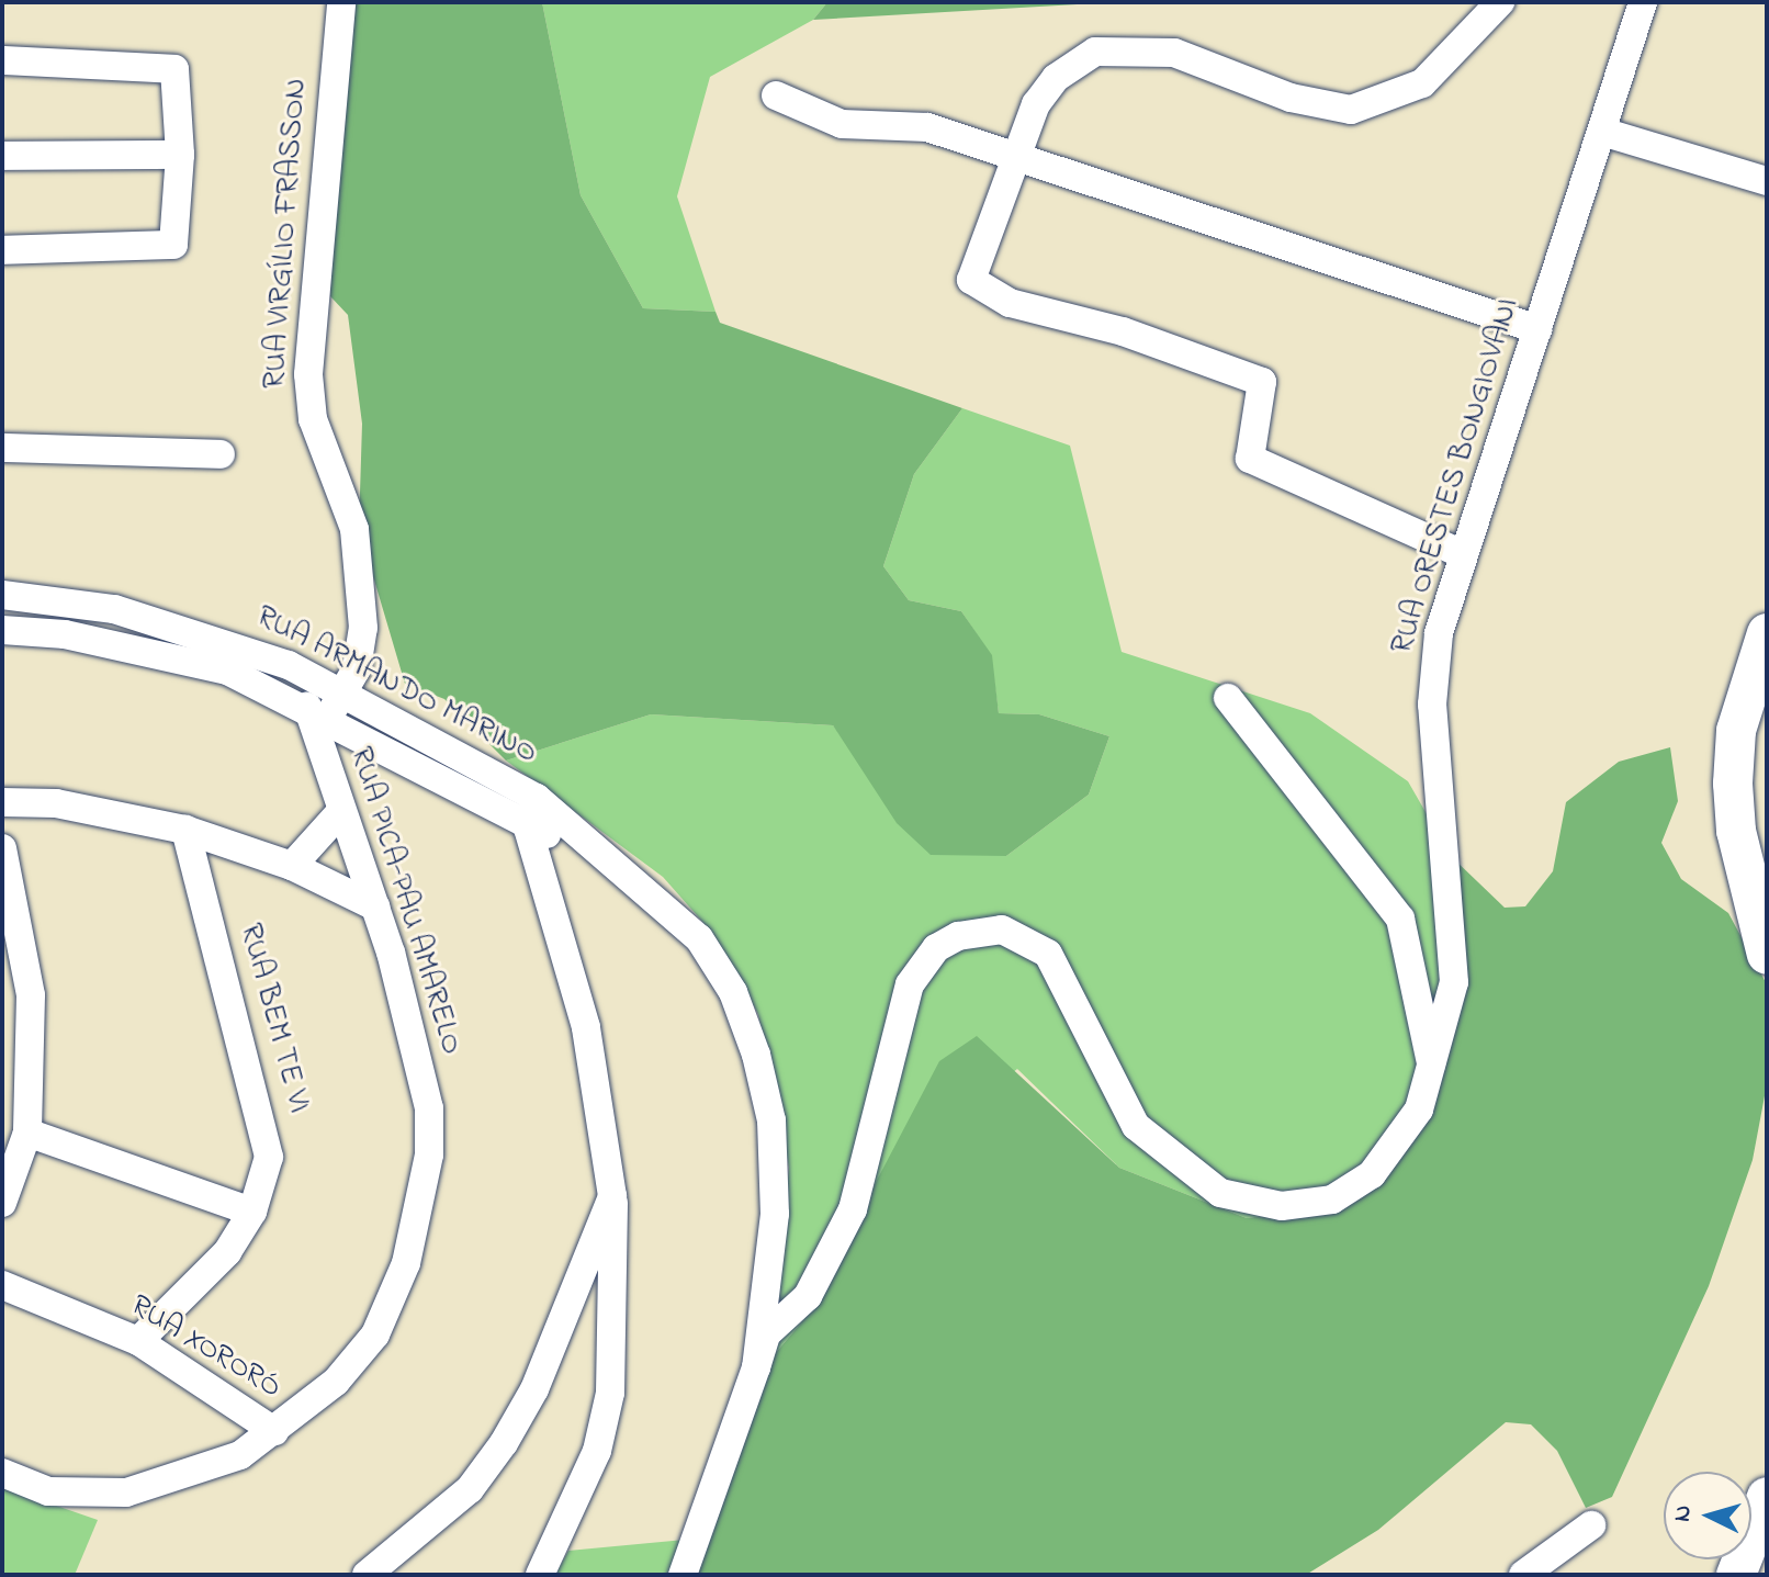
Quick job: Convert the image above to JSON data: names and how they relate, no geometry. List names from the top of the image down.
{
  "streets": {
    "street": [
      "RUA VIRGÍLIO FRASSON",
      "RUA ORESTES BONGIOVANI",
      "RUA ARMANDO MARINO",
      "RUA PICA-PAU AMARELO",
      "RUA BEM TE VI",
      "RUA XORORÓ"
    ]
  },
  "crossings": [
    ["RUA VIRGÍLIO FRASSON", "RUA ARMANDO MARINO"],
    ["RUA VIRGÍLIO FRASSON", "RUA PICA-PAU AMARELO"],
    ["RUA ORESTES BONGIOVANI", "RUA ARMANDO MARINO"],
    ["RUA ARMANDO MARINO", "RUA PICA-PAU AMARELO"],
    ["RUA PICA-PAU AMARELO", "RUA XORORÓ"],
    ["RUA BEM TE VI", "RUA XORORÓ"]
  ],
  "north": "left"
}
